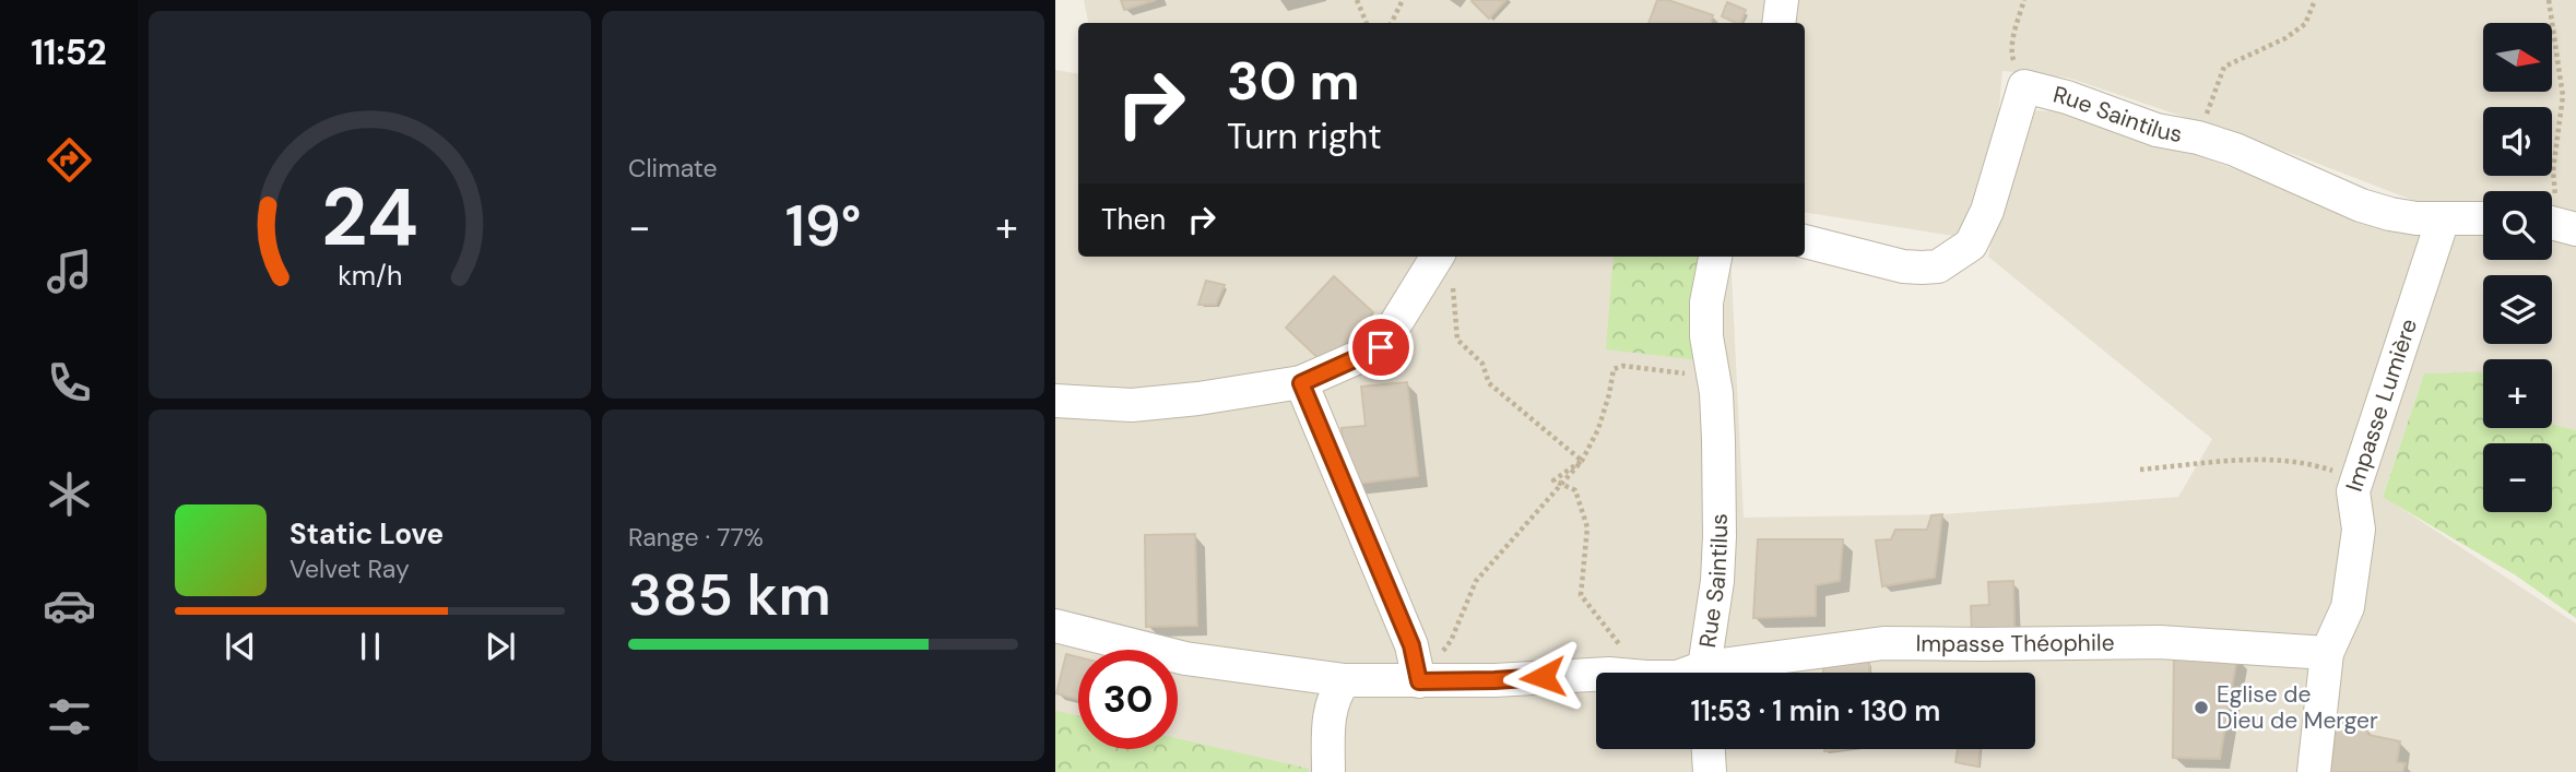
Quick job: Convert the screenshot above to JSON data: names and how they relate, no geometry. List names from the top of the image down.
{
  "streets": {
    "street": ["Rue Saintilus", "Impasse Lumière", "Impasse Théophile"]
  },
  "crossings": [
    ["Rue Saintilus", "Impasse Lumière"],
    ["Impasse Lumière", "Impasse Théophile"]
  ],
  "places": ["Eglise de Dieu de Merger"],
  "north": "right",
  "page": {
    "tabs": "11:52",
    "tile": [
      "Climate",
      ["Range · 77%", "385 km"]
    ],
    "map_buttons": ["+", "−"],
    "turn": ["30 m", "Turn right"],
    "then": "Then",
    "heat": ["−", "19°", "+"],
    "song": ["Static Love", "Velvet Ray"],
    "limit": "30",
    "trip": "11:53 · 1 min · 130 m",
    "gauge": ["24", "km/h"]
  }
}
